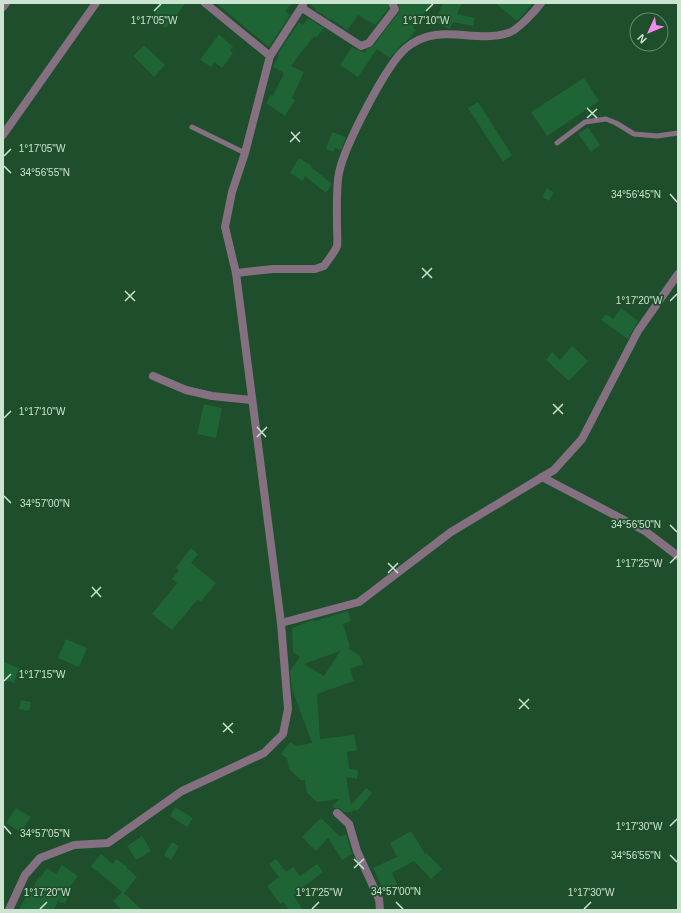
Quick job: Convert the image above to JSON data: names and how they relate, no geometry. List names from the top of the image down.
{
  "north": "bottom left",
  "coordinates": [
    "1°17'05\"W",
    "1°17'10\"W",
    "34°56'55\"N",
    "34°56'45\"N",
    "1°17'20\"W",
    "34°57'00\"N",
    "34°56'50\"N",
    "1°17'25\"W",
    "1°17'15\"W",
    "1°17'30\"W",
    "34°57'05\"N"
  ]
}
